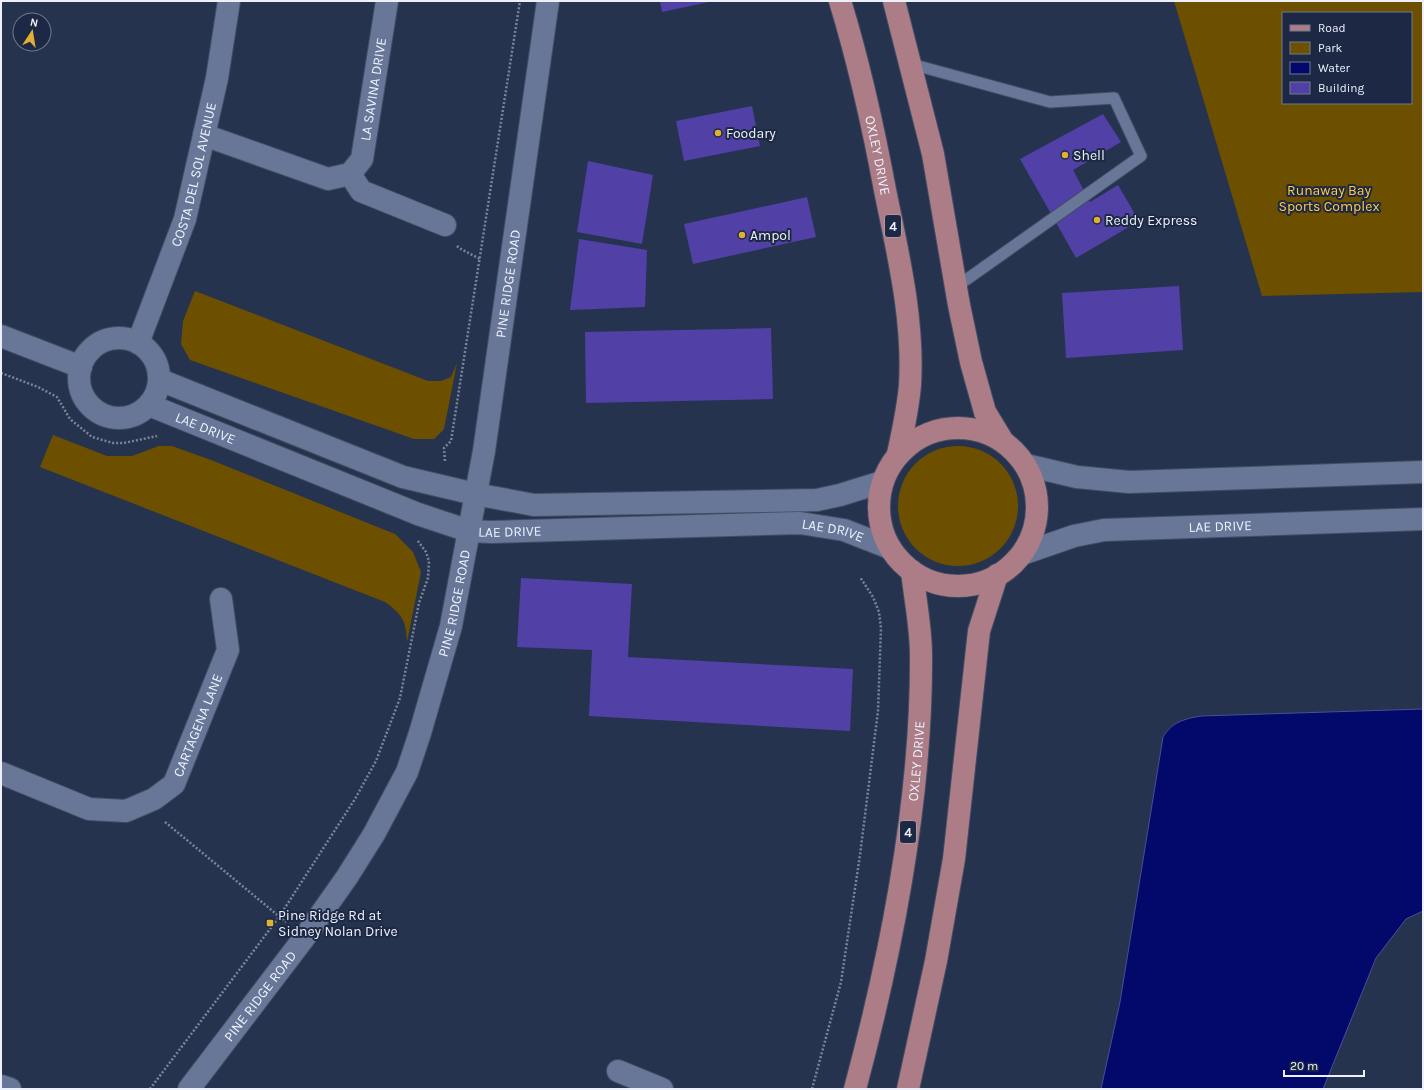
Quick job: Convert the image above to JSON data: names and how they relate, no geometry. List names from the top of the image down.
{
  "streets": {
    "main road": ["OXLEY DRIVE", "4"],
    "street": [
      "LA SAVINA DRIVE",
      "COSTA DEL SOL AVENUE",
      "PINE RIDGE ROAD",
      "LAE DRIVE",
      "CARTAGENA LANE"
    ]
  },
  "crossings": [
    ["OXLEY DRIVE", "4"],
    ["COSTA DEL SOL AVENUE", "LAE DRIVE"],
    ["4", "LAE DRIVE"],
    ["PINE RIDGE ROAD", "LAE DRIVE"]
  ],
  "parks": ["Runaway Bay Sports Complex"],
  "places": {
    "other": [
      "Foodary",
      "Shell",
      "Reddy Express",
      "Ampol"
    ],
    "transit": ["Pine Ridge Rd at Sidney Nolan Drive"]
  },
  "legend": [
    "Road",
    "Park",
    "Water",
    "Building"
  ],
  "scale_bar": "20 m",
  "north": "top"
}
